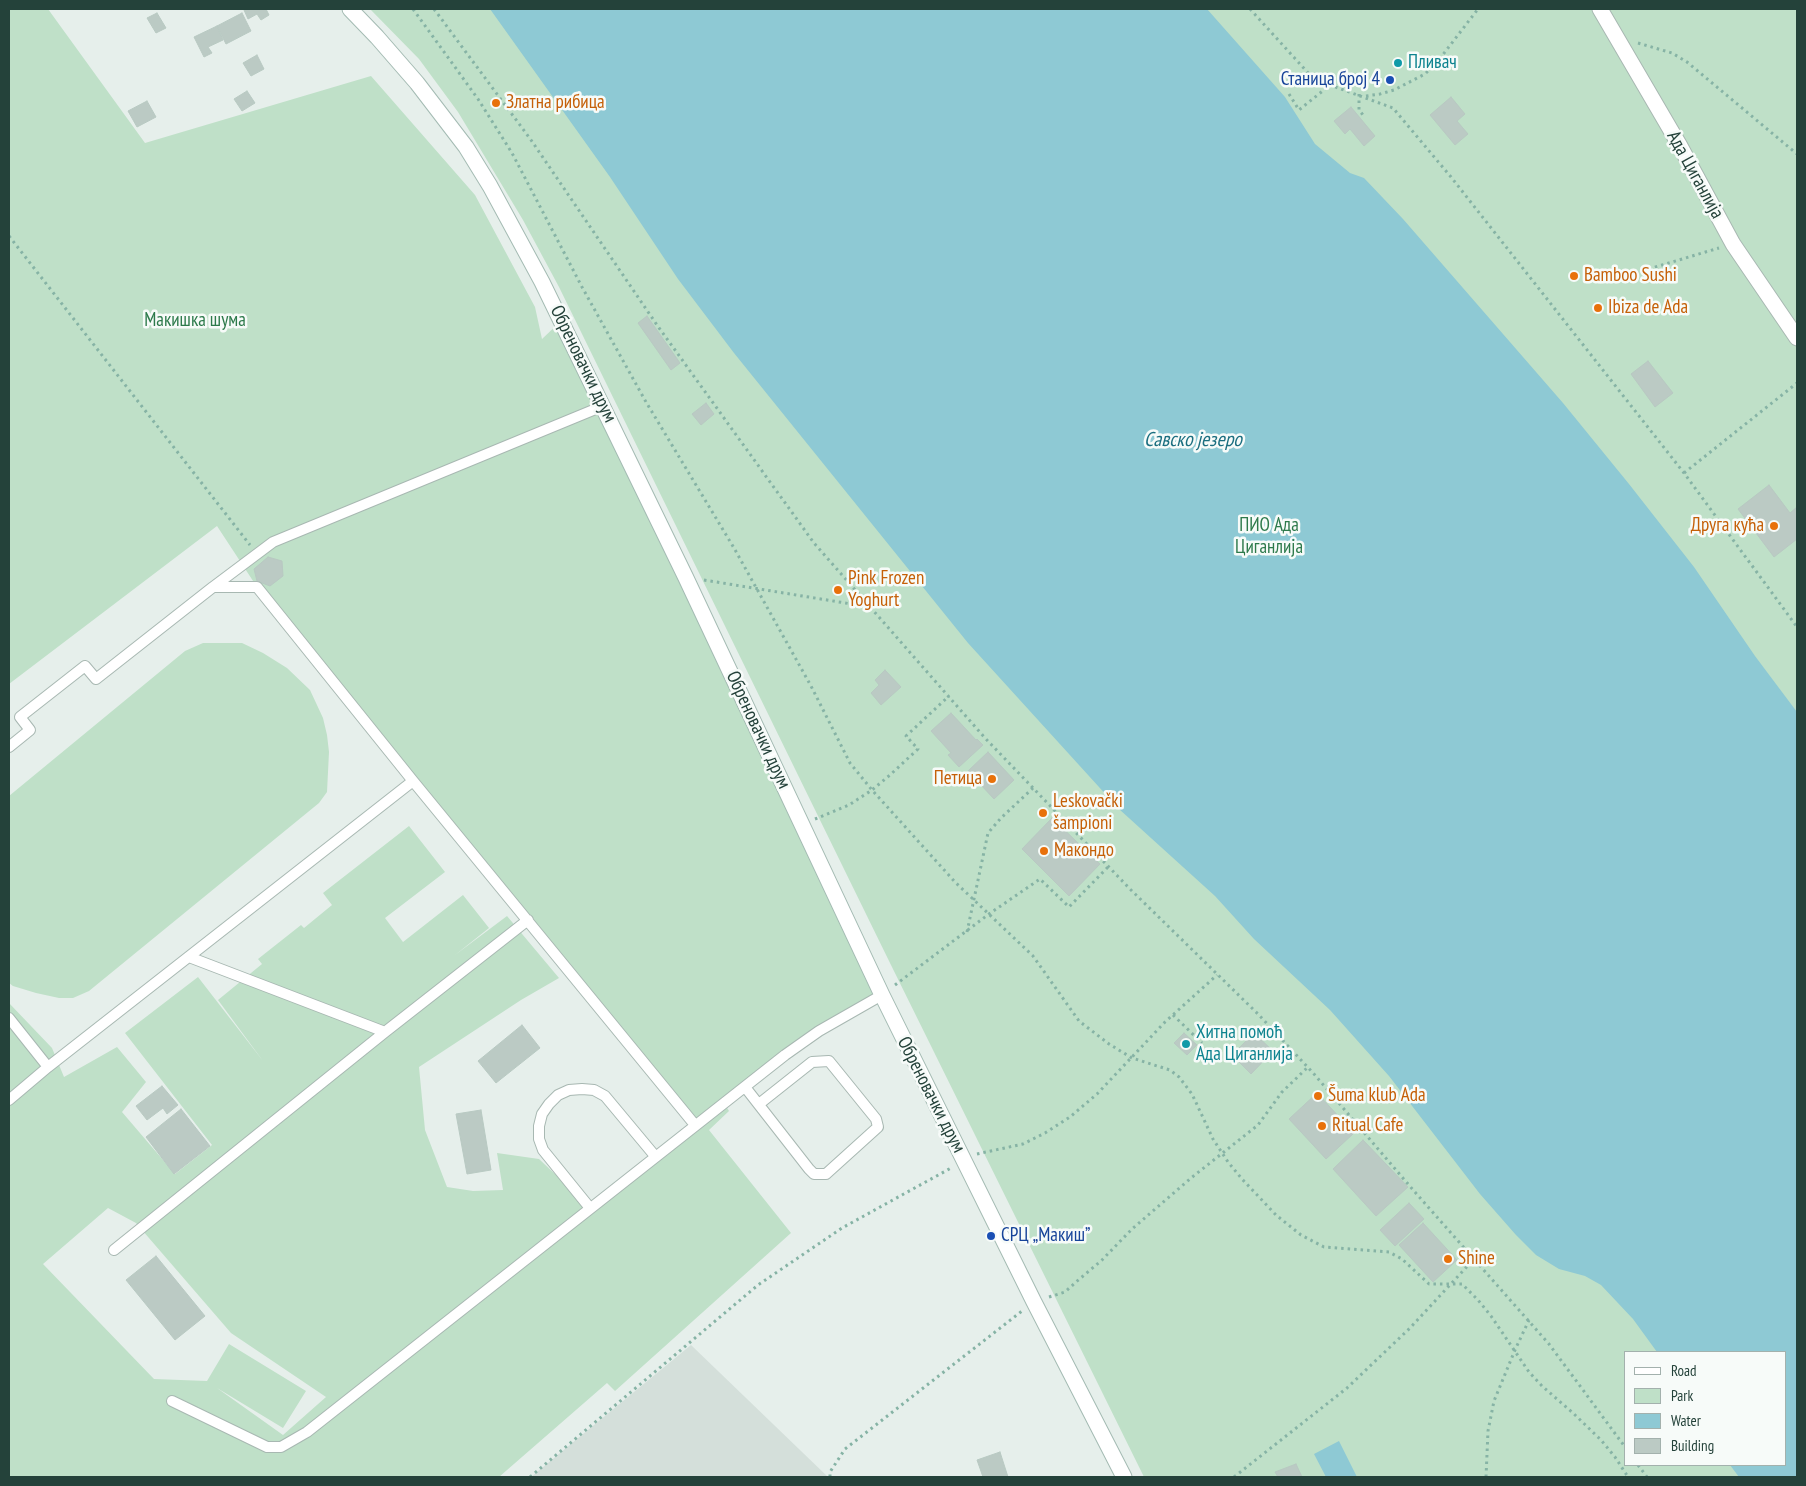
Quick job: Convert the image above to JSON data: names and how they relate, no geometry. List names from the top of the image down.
{
  "streets": {
    "street": ["Ада Циганлија", "Обреновачки друм"]
  },
  "water": ["Савско језеро"],
  "parks": ["Макишка шума", "ПИО Ада Циганлија"],
  "places": [
    "Пливач",
    "Станица број 4",
    "Златна рибица",
    "Bamboo Sushi",
    "Ibiza de Ada",
    "Друга кућа",
    "Pink Frozen Yoghurt",
    "Петица",
    "Leskovački šampioni",
    "Макондо",
    "Хитна помоћ Ада Циганлија",
    "Šuma klub Ada",
    "Ritual Cafe",
    "СРЦ „Макиш”",
    "Shine"
  ],
  "legend": [
    "Road",
    "Park",
    "Water",
    "Building"
  ]
}
